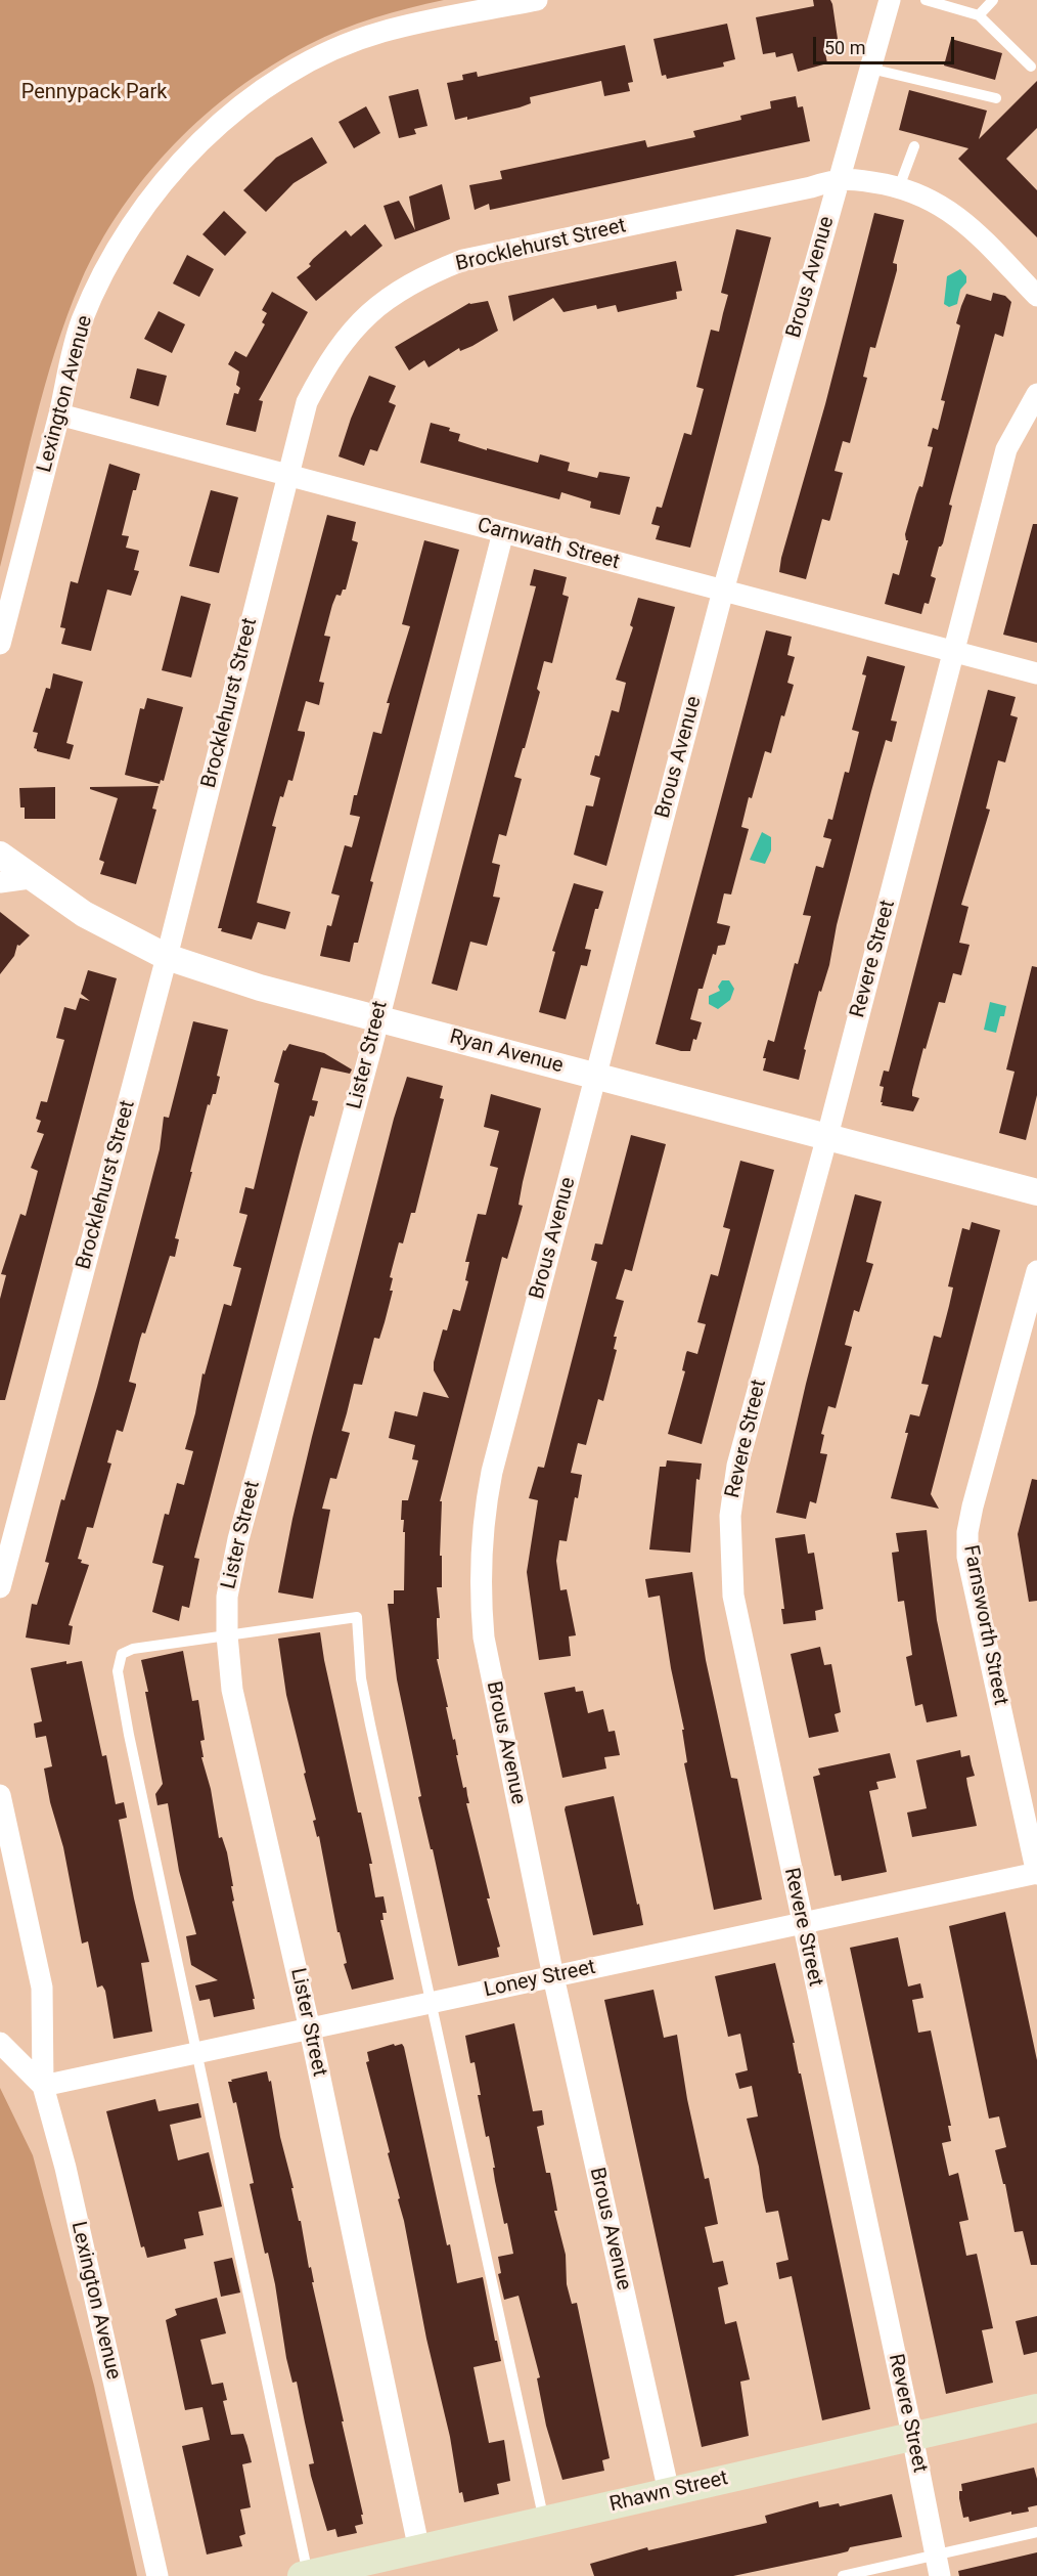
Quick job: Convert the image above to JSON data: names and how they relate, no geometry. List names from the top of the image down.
{
  "streets": {
    "main road": ["Rhawn Street"],
    "street": [
      "Brocklehurst Street",
      "Brous Avenue",
      "Lexington Avenue",
      "Carnwath Street",
      "Revere Street",
      "Ryan Avenue",
      "Lister Street",
      "Farnsworth Street",
      "Loney Street"
    ]
  },
  "crossings": [
    ["Brocklehurst Street", "Brous Avenue"],
    ["Brocklehurst Street", "Carnwath Street"],
    ["Brocklehurst Street", "Ryan Avenue"],
    ["Brous Avenue", "Carnwath Street"],
    ["Brous Avenue", "Ryan Avenue"],
    ["Brous Avenue", "Loney Street"],
    ["Brous Avenue", "Rhawn Street"],
    ["Lexington Avenue", "Carnwath Street"],
    ["Lexington Avenue", "Loney Street"],
    ["Carnwath Street", "Revere Street"],
    ["Carnwath Street", "Lister Street"],
    ["Revere Street", "Ryan Avenue"],
    ["Revere Street", "Loney Street"],
    ["Revere Street", "Rhawn Street"],
    ["Ryan Avenue", "Lister Street"],
    ["Lister Street", "Loney Street"],
    ["Lister Street", "Rhawn Street"],
    ["Farnsworth Street", "Loney Street"]
  ],
  "parks": ["Pennypack Park"],
  "scale_bar": "50 m"
}
